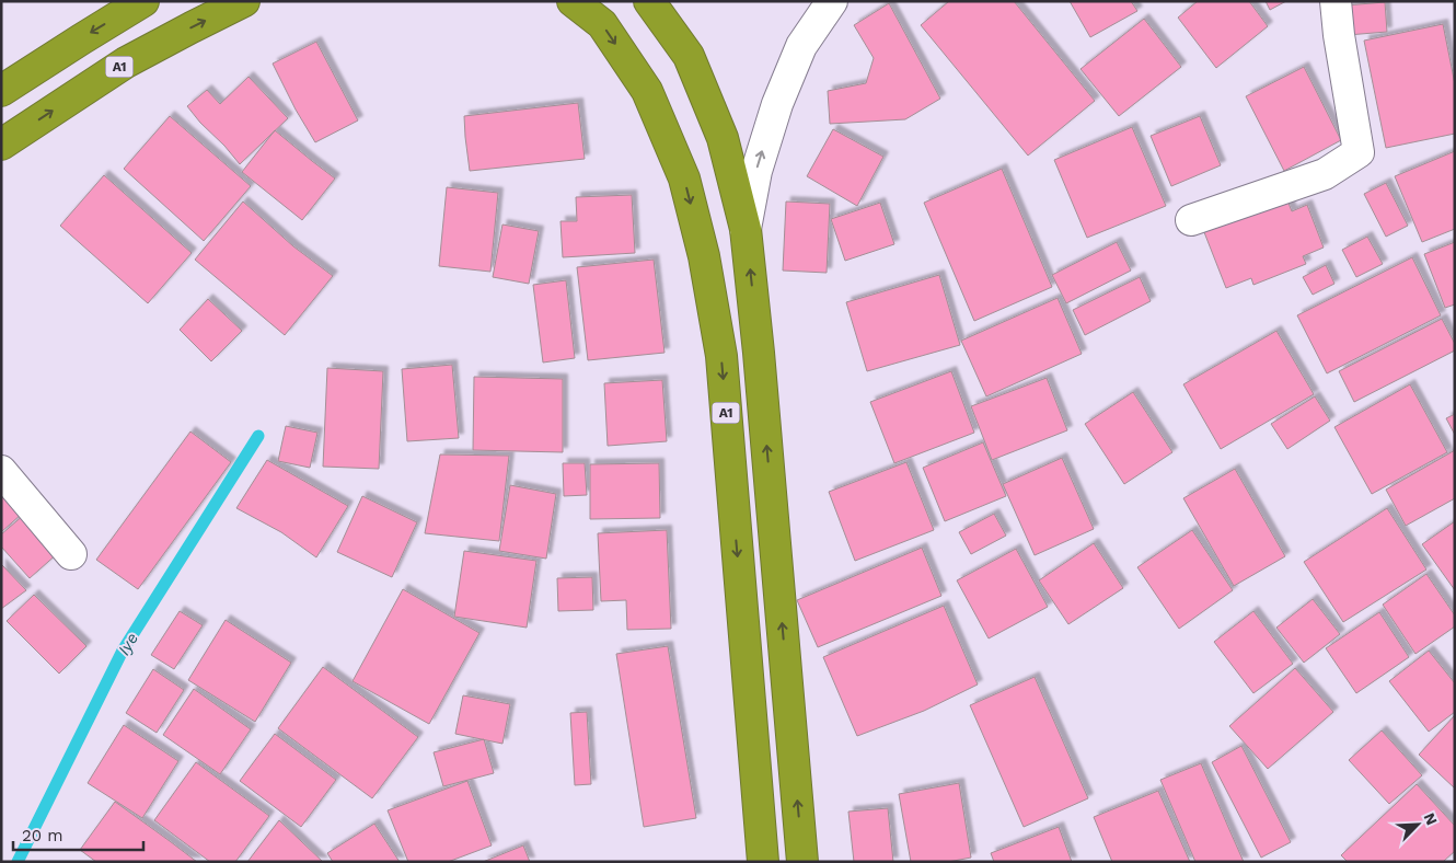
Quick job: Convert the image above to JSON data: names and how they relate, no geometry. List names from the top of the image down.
{
  "streets": {
    "highway": ["A1"]
  },
  "water": ["Iye"],
  "scale_bar": "20 m",
  "north": "top right"
}
